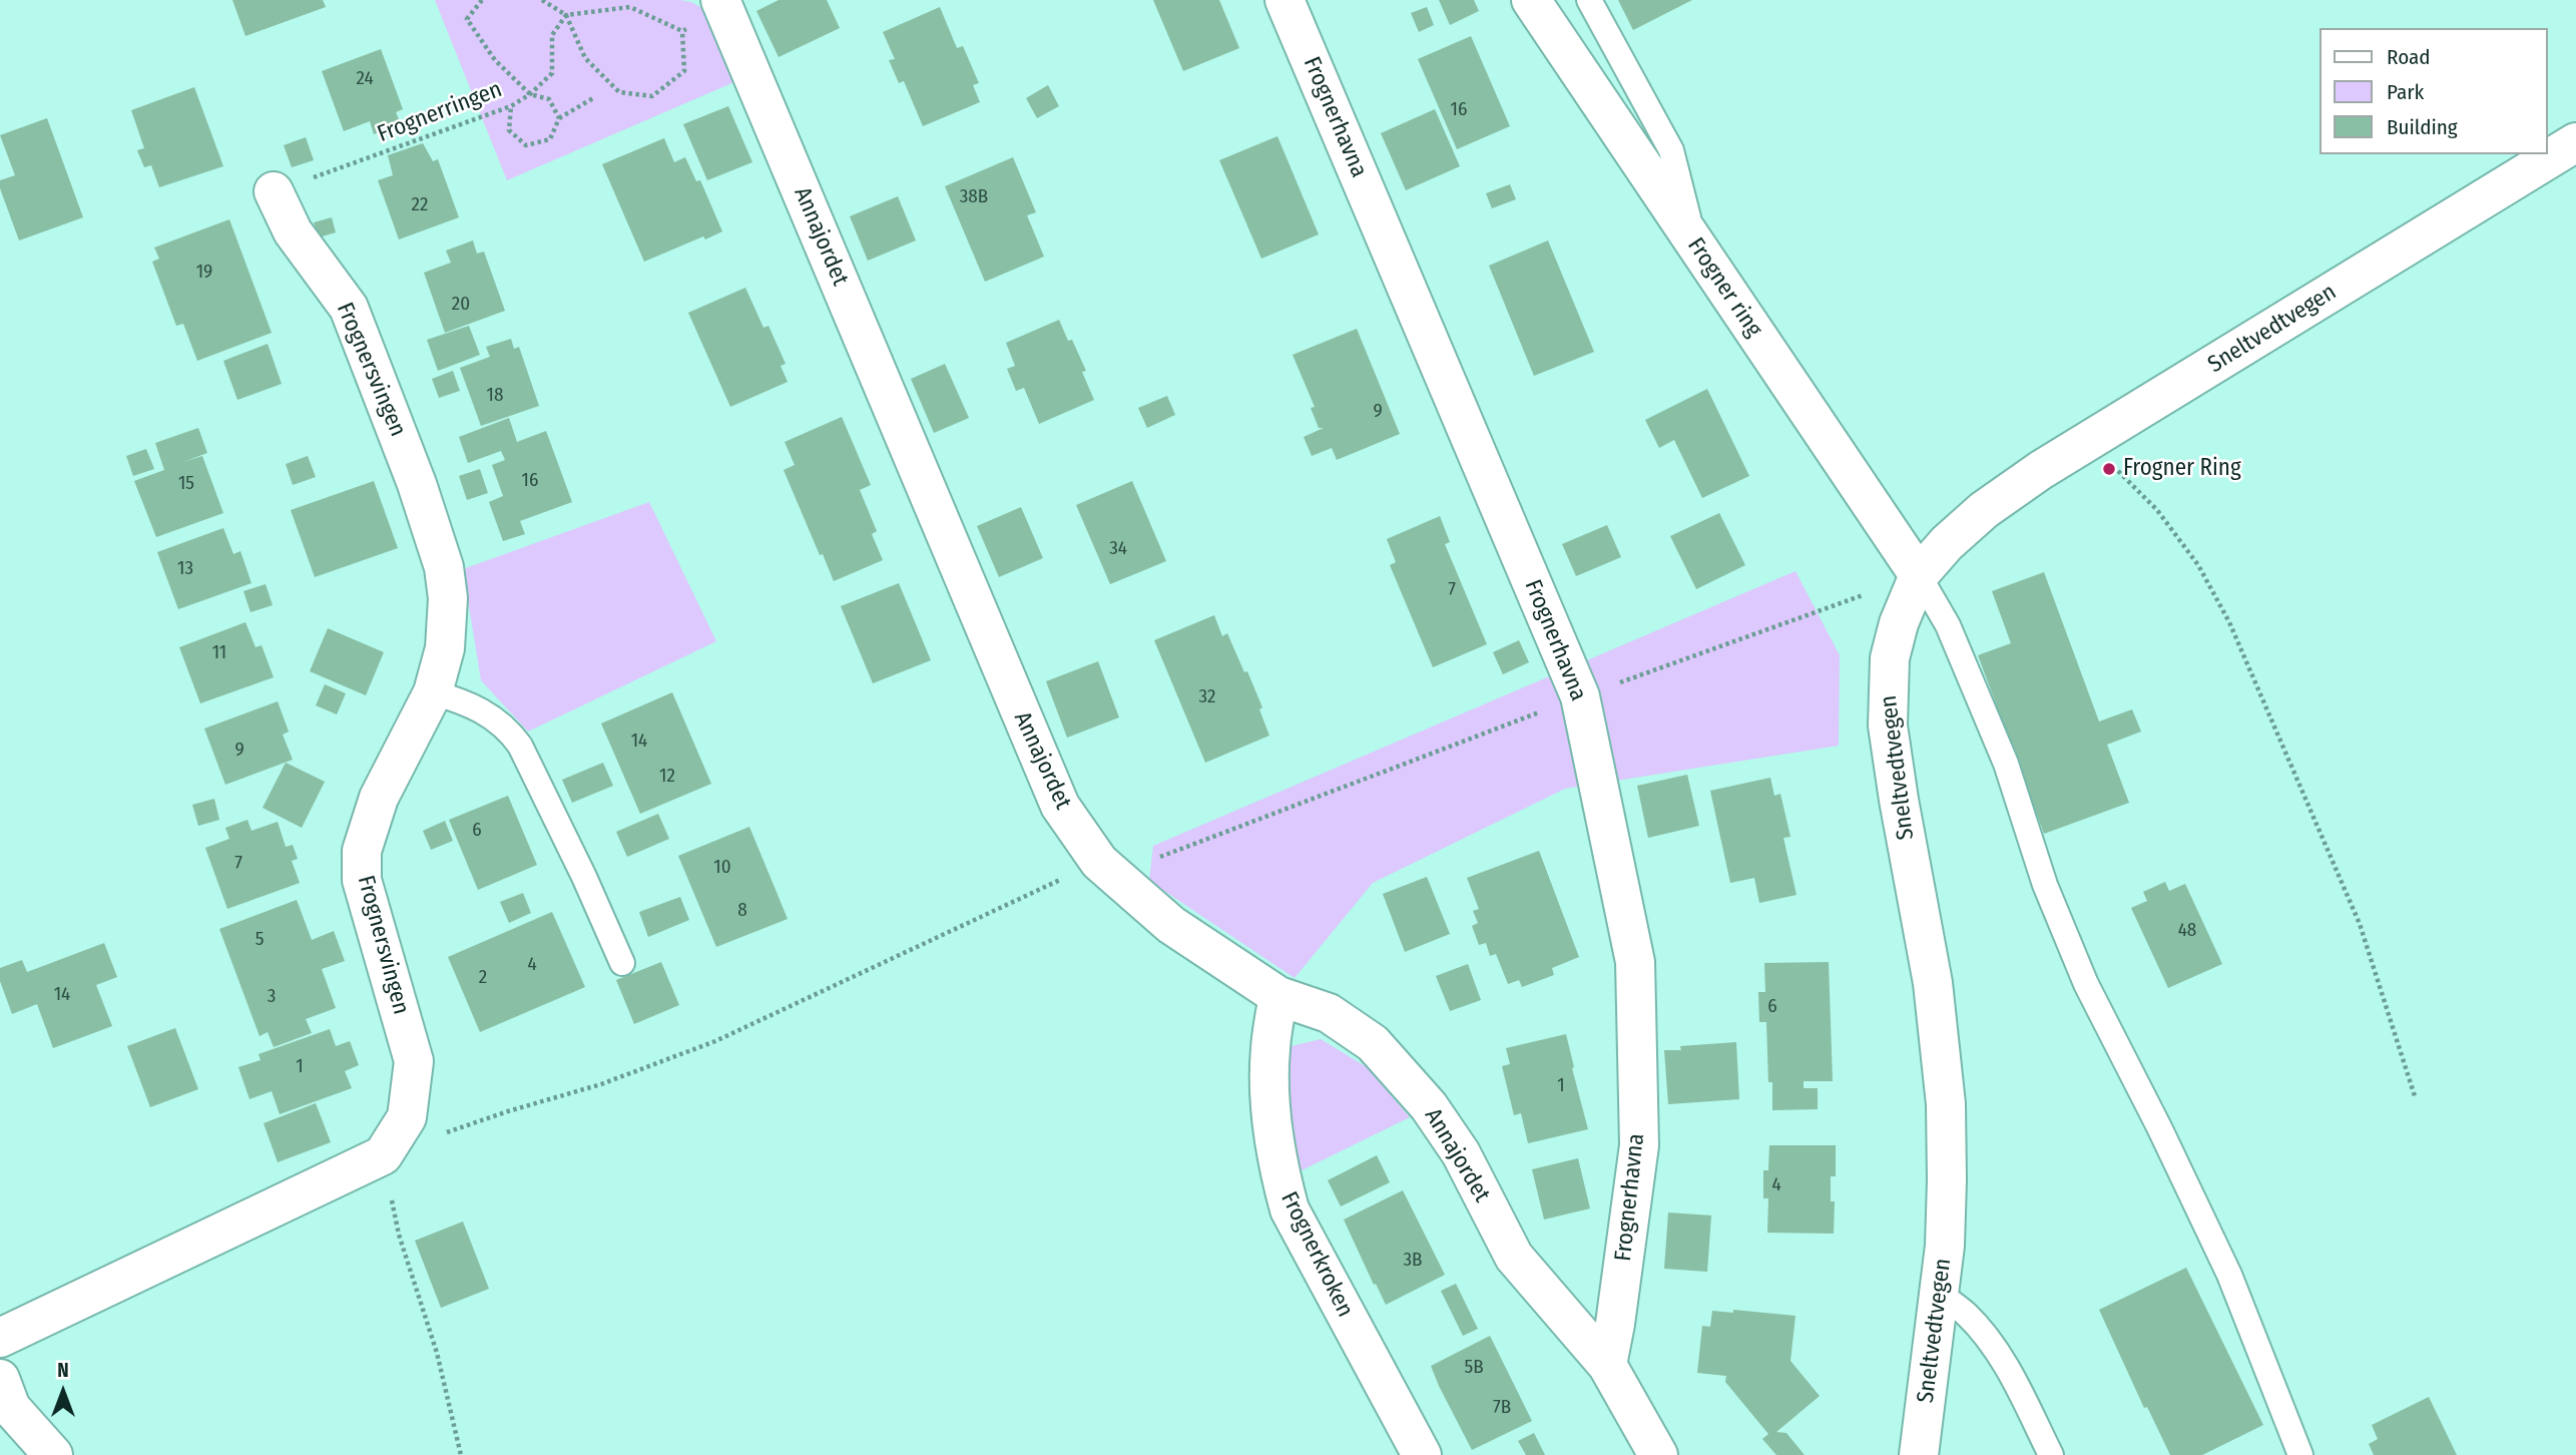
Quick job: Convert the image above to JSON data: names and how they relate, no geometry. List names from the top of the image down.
{
  "streets": {
    "street": [
      "Frognerhavna",
      "Annajordet",
      "Frogner ring",
      "Sneltvedtvegen",
      "Frognersvingen",
      "Frognerkroken"
    ],
    "path": ["Frognerringen"]
  },
  "crossings": [
    ["Frognerringen", "Frognersvingen"],
    ["Frognerhavna", "Annajordet"],
    ["Annajordet", "Frognerkroken"],
    ["Frogner ring", "Sneltvedtvegen"]
  ],
  "places": ["Frogner Ring"],
  "house_numbers": [
    "24",
    "16",
    "38B",
    "22",
    "19",
    "20",
    "18",
    "9",
    "16",
    "15",
    "34",
    "13",
    "7",
    "11",
    "32",
    "14",
    "9",
    "12",
    "6",
    "7",
    "10",
    "8",
    "48",
    "5",
    "4",
    "2",
    "14",
    "3",
    "6",
    "1",
    "1",
    "4",
    "3B",
    "5B",
    "7B"
  ],
  "legend": ["Road", "Park", "Building"],
  "north": "top"
}
